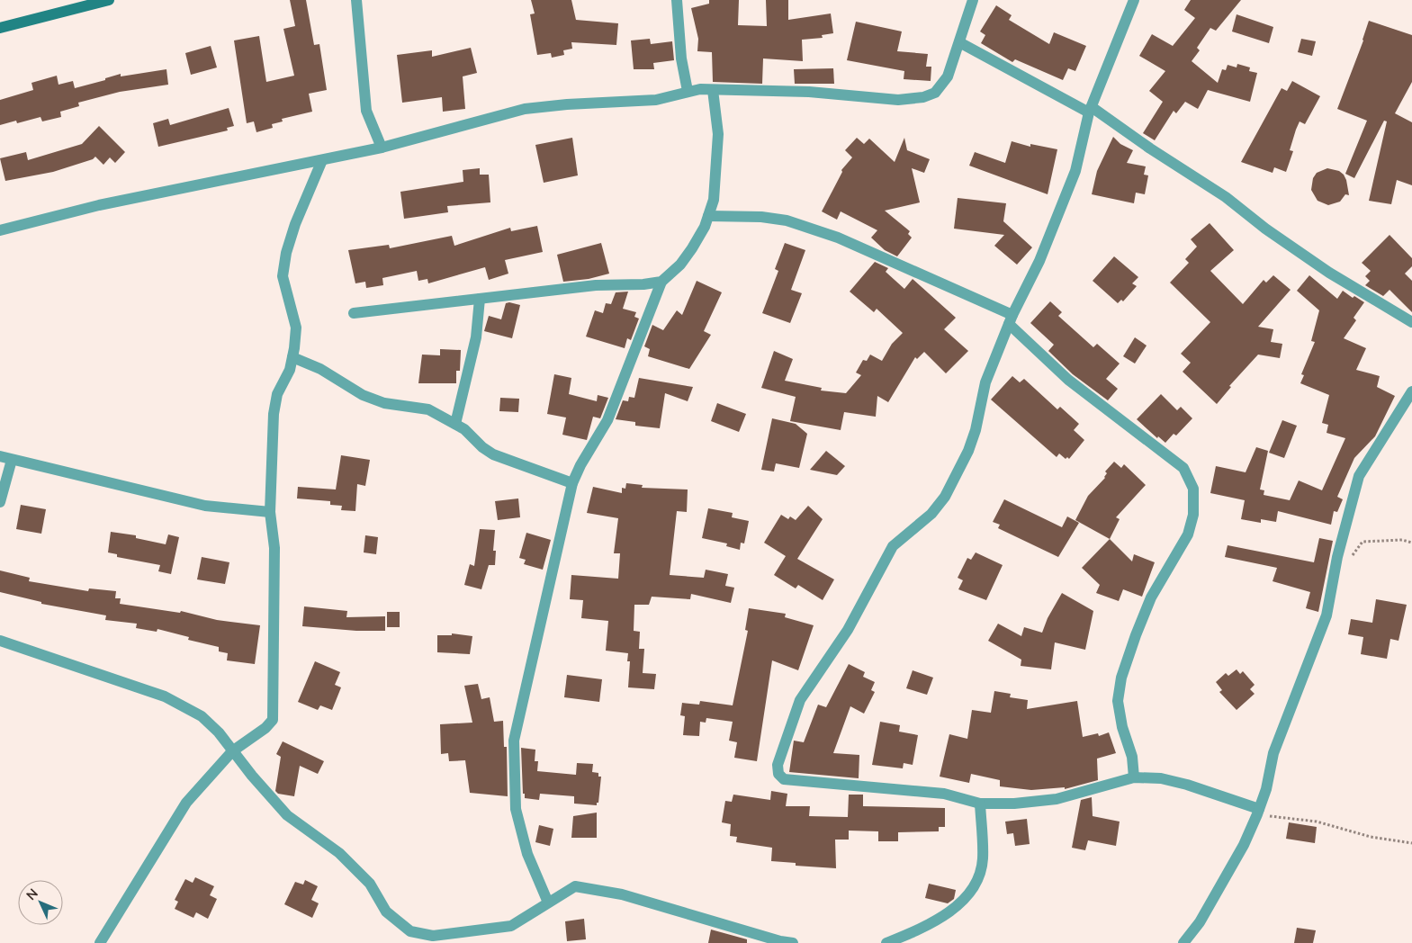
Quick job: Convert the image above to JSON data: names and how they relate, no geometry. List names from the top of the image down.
{
  "north": "top left"
}
